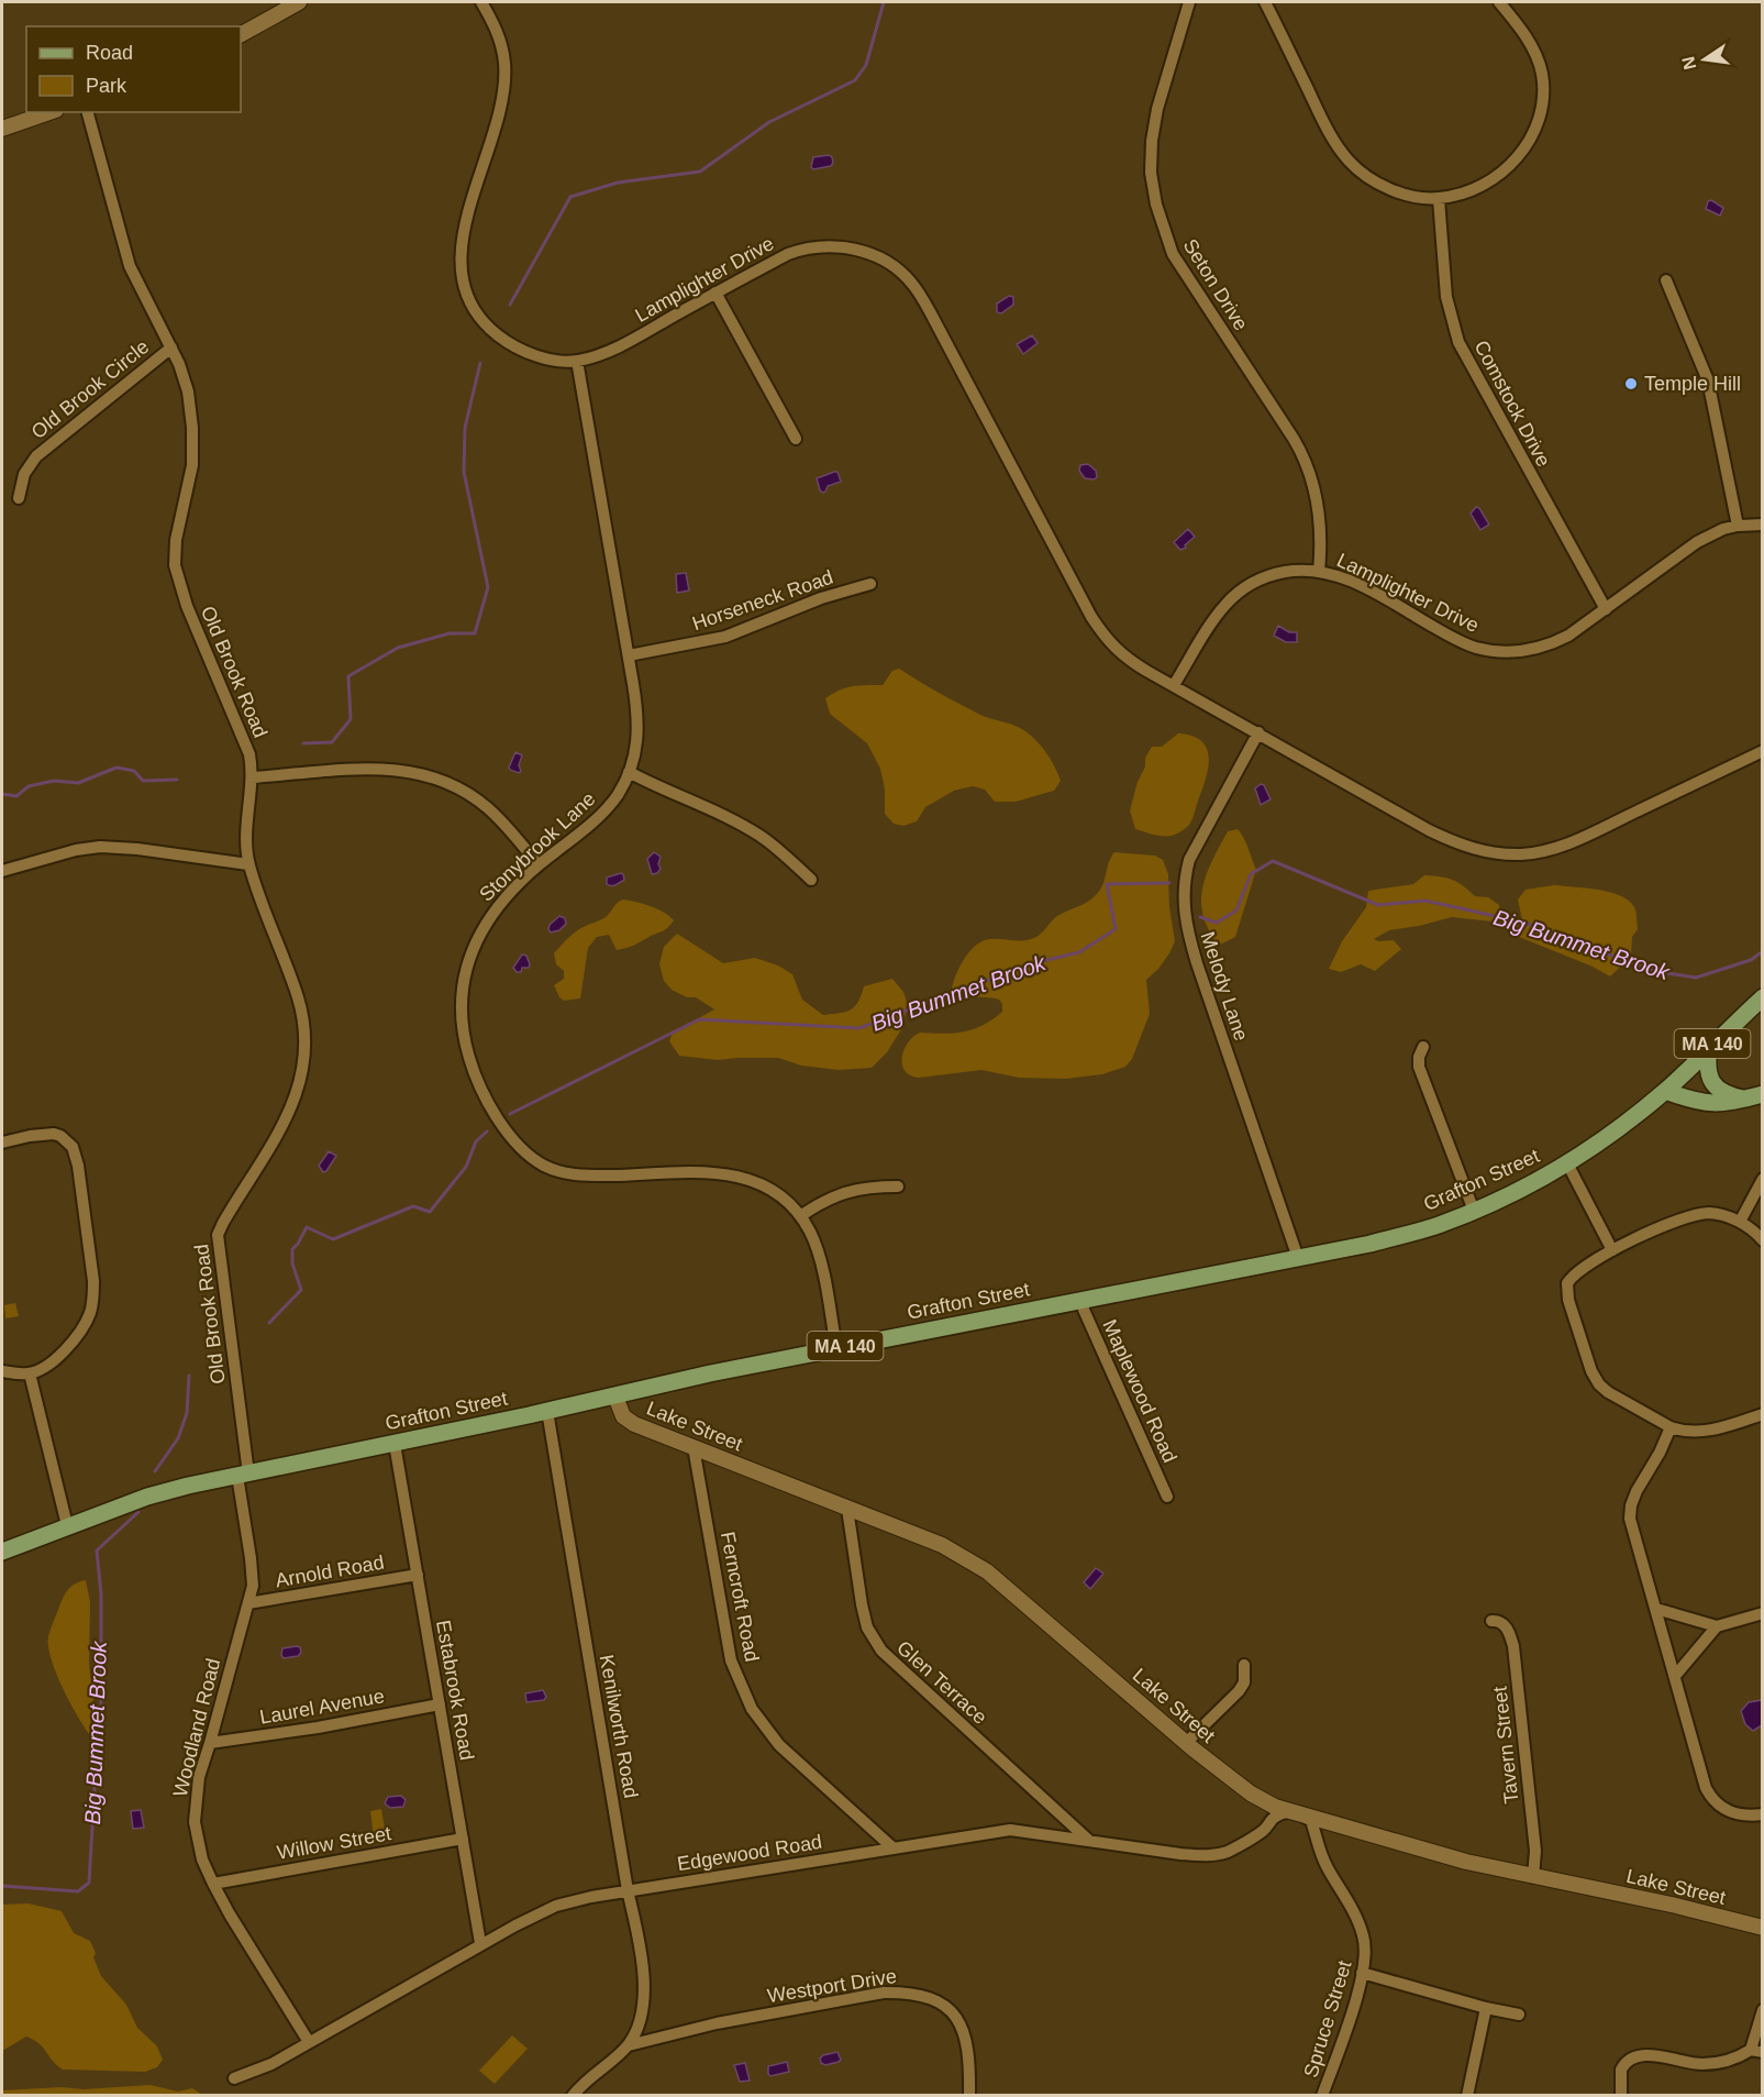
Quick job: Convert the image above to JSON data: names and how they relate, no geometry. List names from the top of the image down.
{
  "streets": {
    "main road": ["MA 140", "Grafton Street"],
    "street": [
      "Lamplighter Drive",
      "Seton Drive",
      "Old Brook Circle",
      "Comstock Drive",
      "Horseneck Road",
      "Old Brook Road",
      "Stonybrook Lane",
      "Melody Lane",
      "Maplewood Road",
      "Lake Street",
      "Arnold Road",
      "Ferncroft Road",
      "Glen Terrace",
      "Estabrook Road",
      "Laurel Avenue",
      "Kenilworth Road",
      "Woodland Road",
      "Tavern Street",
      "Willow Street",
      "Edgewood Road",
      "Westport Drive",
      "Spruce Street"
    ]
  },
  "crossings": [
    ["Lamplighter Drive", "Seton Drive"],
    ["Lamplighter Drive", "Comstock Drive"],
    ["Lamplighter Drive", "Stonybrook Lane"],
    ["Lamplighter Drive", "Melody Lane"],
    ["Old Brook Circle", "Old Brook Road"],
    ["Horseneck Road", "Stonybrook Lane"],
    ["Old Brook Road", "Grafton Street"],
    ["Old Brook Road", "Woodland Road"],
    ["Stonybrook Lane", "Grafton Street"],
    ["Melody Lane", "Grafton Street"],
    ["MA 140", "Grafton Street"],
    ["Grafton Street", "Maplewood Road"],
    ["Grafton Street", "Lake Street"],
    ["Grafton Street", "Estabrook Road"],
    ["Grafton Street", "Kenilworth Road"],
    ["Grafton Street", "Woodland Road"],
    ["Lake Street", "Ferncroft Road"],
    ["Lake Street", "Glen Terrace"],
    ["Lake Street", "Tavern Street"],
    ["Lake Street", "Edgewood Road"],
    ["Lake Street", "Spruce Street"],
    ["Arnold Road", "Estabrook Road"],
    ["Arnold Road", "Woodland Road"],
    ["Ferncroft Road", "Edgewood Road"],
    ["Glen Terrace", "Edgewood Road"],
    ["Estabrook Road", "Laurel Avenue"],
    ["Estabrook Road", "Willow Street"],
    ["Estabrook Road", "Edgewood Road"],
    ["Laurel Avenue", "Woodland Road"],
    ["Kenilworth Road", "Edgewood Road"],
    ["Kenilworth Road", "Westport Drive"],
    ["Woodland Road", "Willow Street"],
    ["Woodland Road", "Edgewood Road"],
    ["Edgewood Road", "Spruce Street"]
  ],
  "water": ["Big Bummet Brook"],
  "places": ["Temple Hill"],
  "legend": ["Road", "Park"],
  "north": "left"
}
